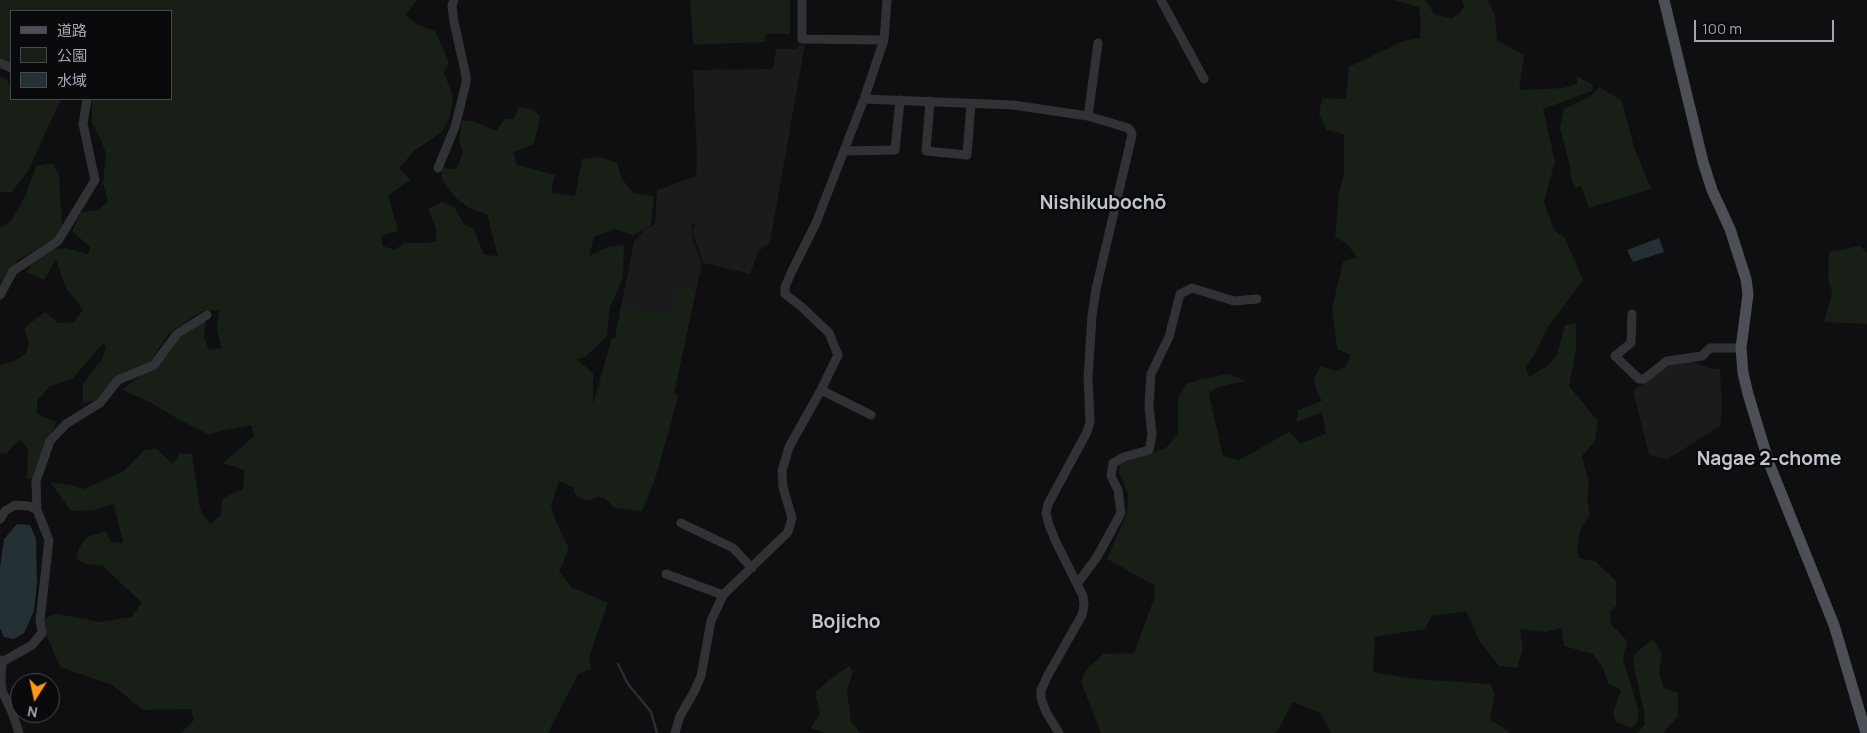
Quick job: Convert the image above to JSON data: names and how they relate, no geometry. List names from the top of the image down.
{
  "districts": ["Nishikubochō", "Nagae 2-chome", "Bojicho"],
  "legend": ["道路", "公園", "水域"],
  "scale_bar": "100 m",
  "north": "bottom"
}
